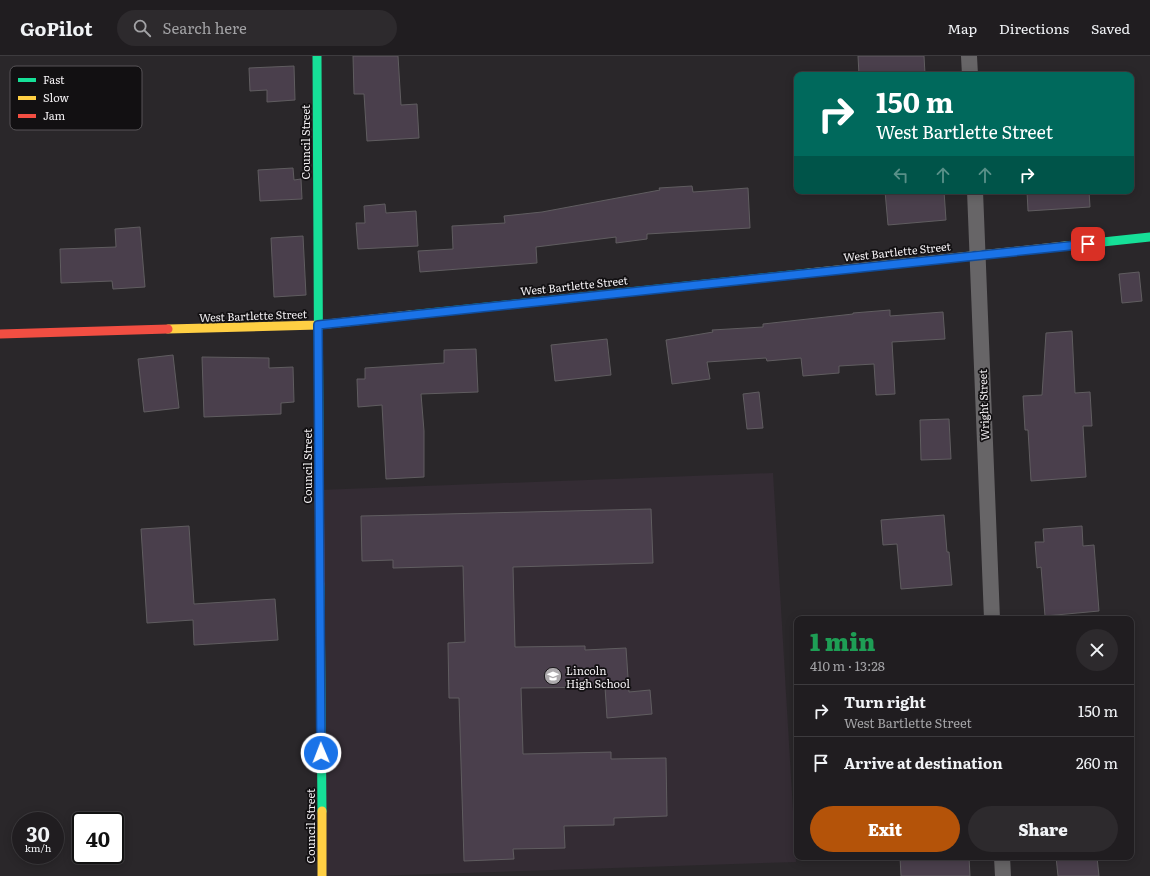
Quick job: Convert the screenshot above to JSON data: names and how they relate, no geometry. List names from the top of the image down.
{
  "streets": {
    "street": ["Council Street", "West Bartlette Street", "Wright Street"]
  },
  "crossings": [
    ["Council Street", "West Bartlette Street"],
    ["West Bartlette Street", "Wright Street"]
  ],
  "places": {
    "school or university": ["Lincoln High School"]
  },
  "legend": ["Fast", "Slow", "Jam"],
  "page": {
    "header": "GoPilot",
    "search": "Search here",
    "nav": ["Map", "Directions", "Saved"],
    "turn": ["150 m", "West Bartlette Street"],
    "heading": ["1 min", "410 m · 13:28"],
    "list": [
      {
        "name": "Turn right",
        "note": "West Bartlette Street",
        "value": "150 m"
      },
      {
        "name": "Arrive at destination",
        "value": "260 m"
      }
    ],
    "buttons": ["Exit", "Share"],
    "speed": "30 km/h",
    "limit": "40"
  }
}
